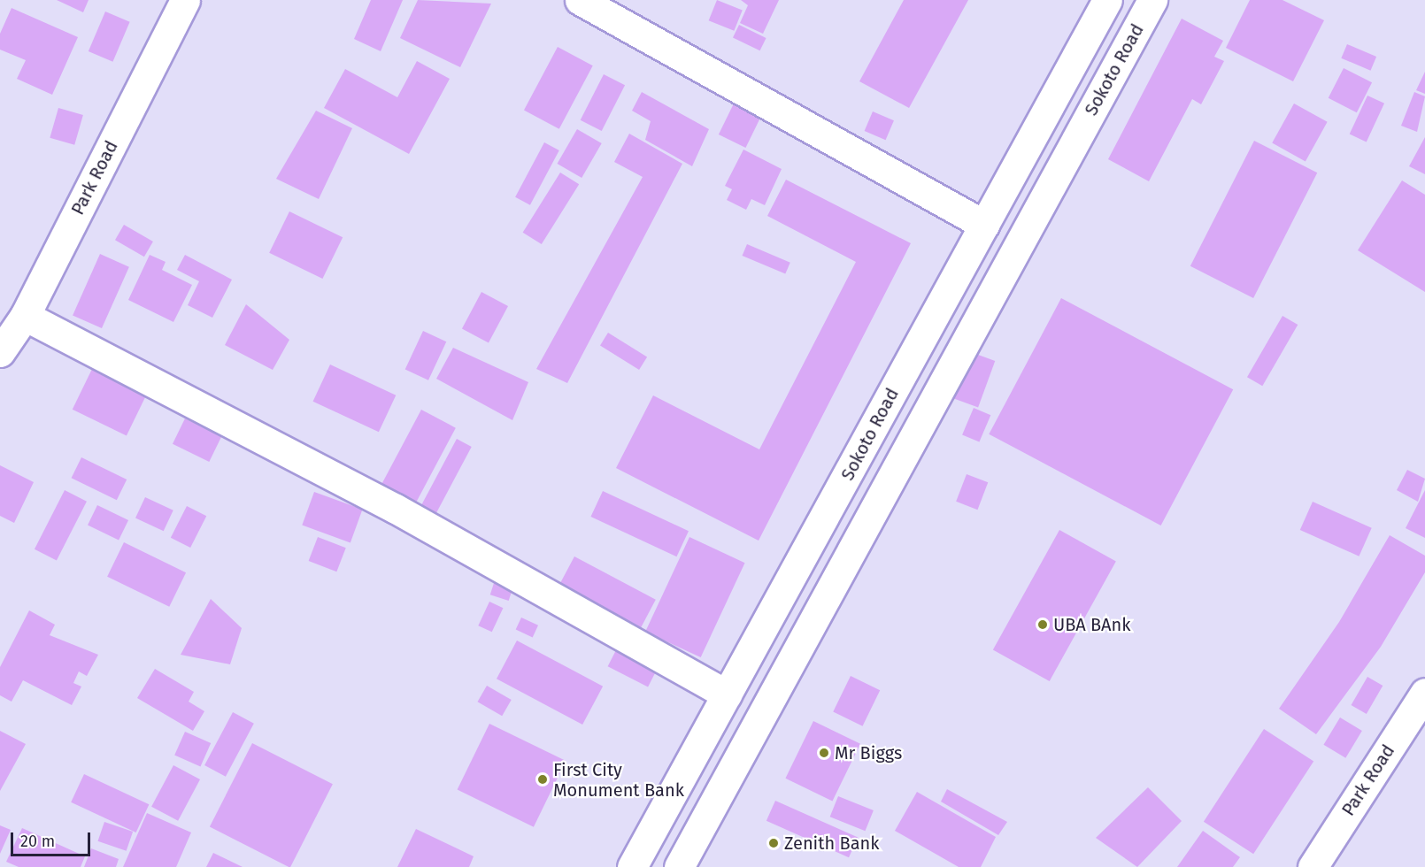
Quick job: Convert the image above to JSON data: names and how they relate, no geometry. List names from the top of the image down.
{
  "streets": {
    "main road": ["Sokoto Road", "Park Road"]
  },
  "places": [
    "UBA BAnk",
    "Mr Biggs",
    "First City Monument Bank",
    "Zenith Bank"
  ],
  "scale_bar": "20 m"
}
